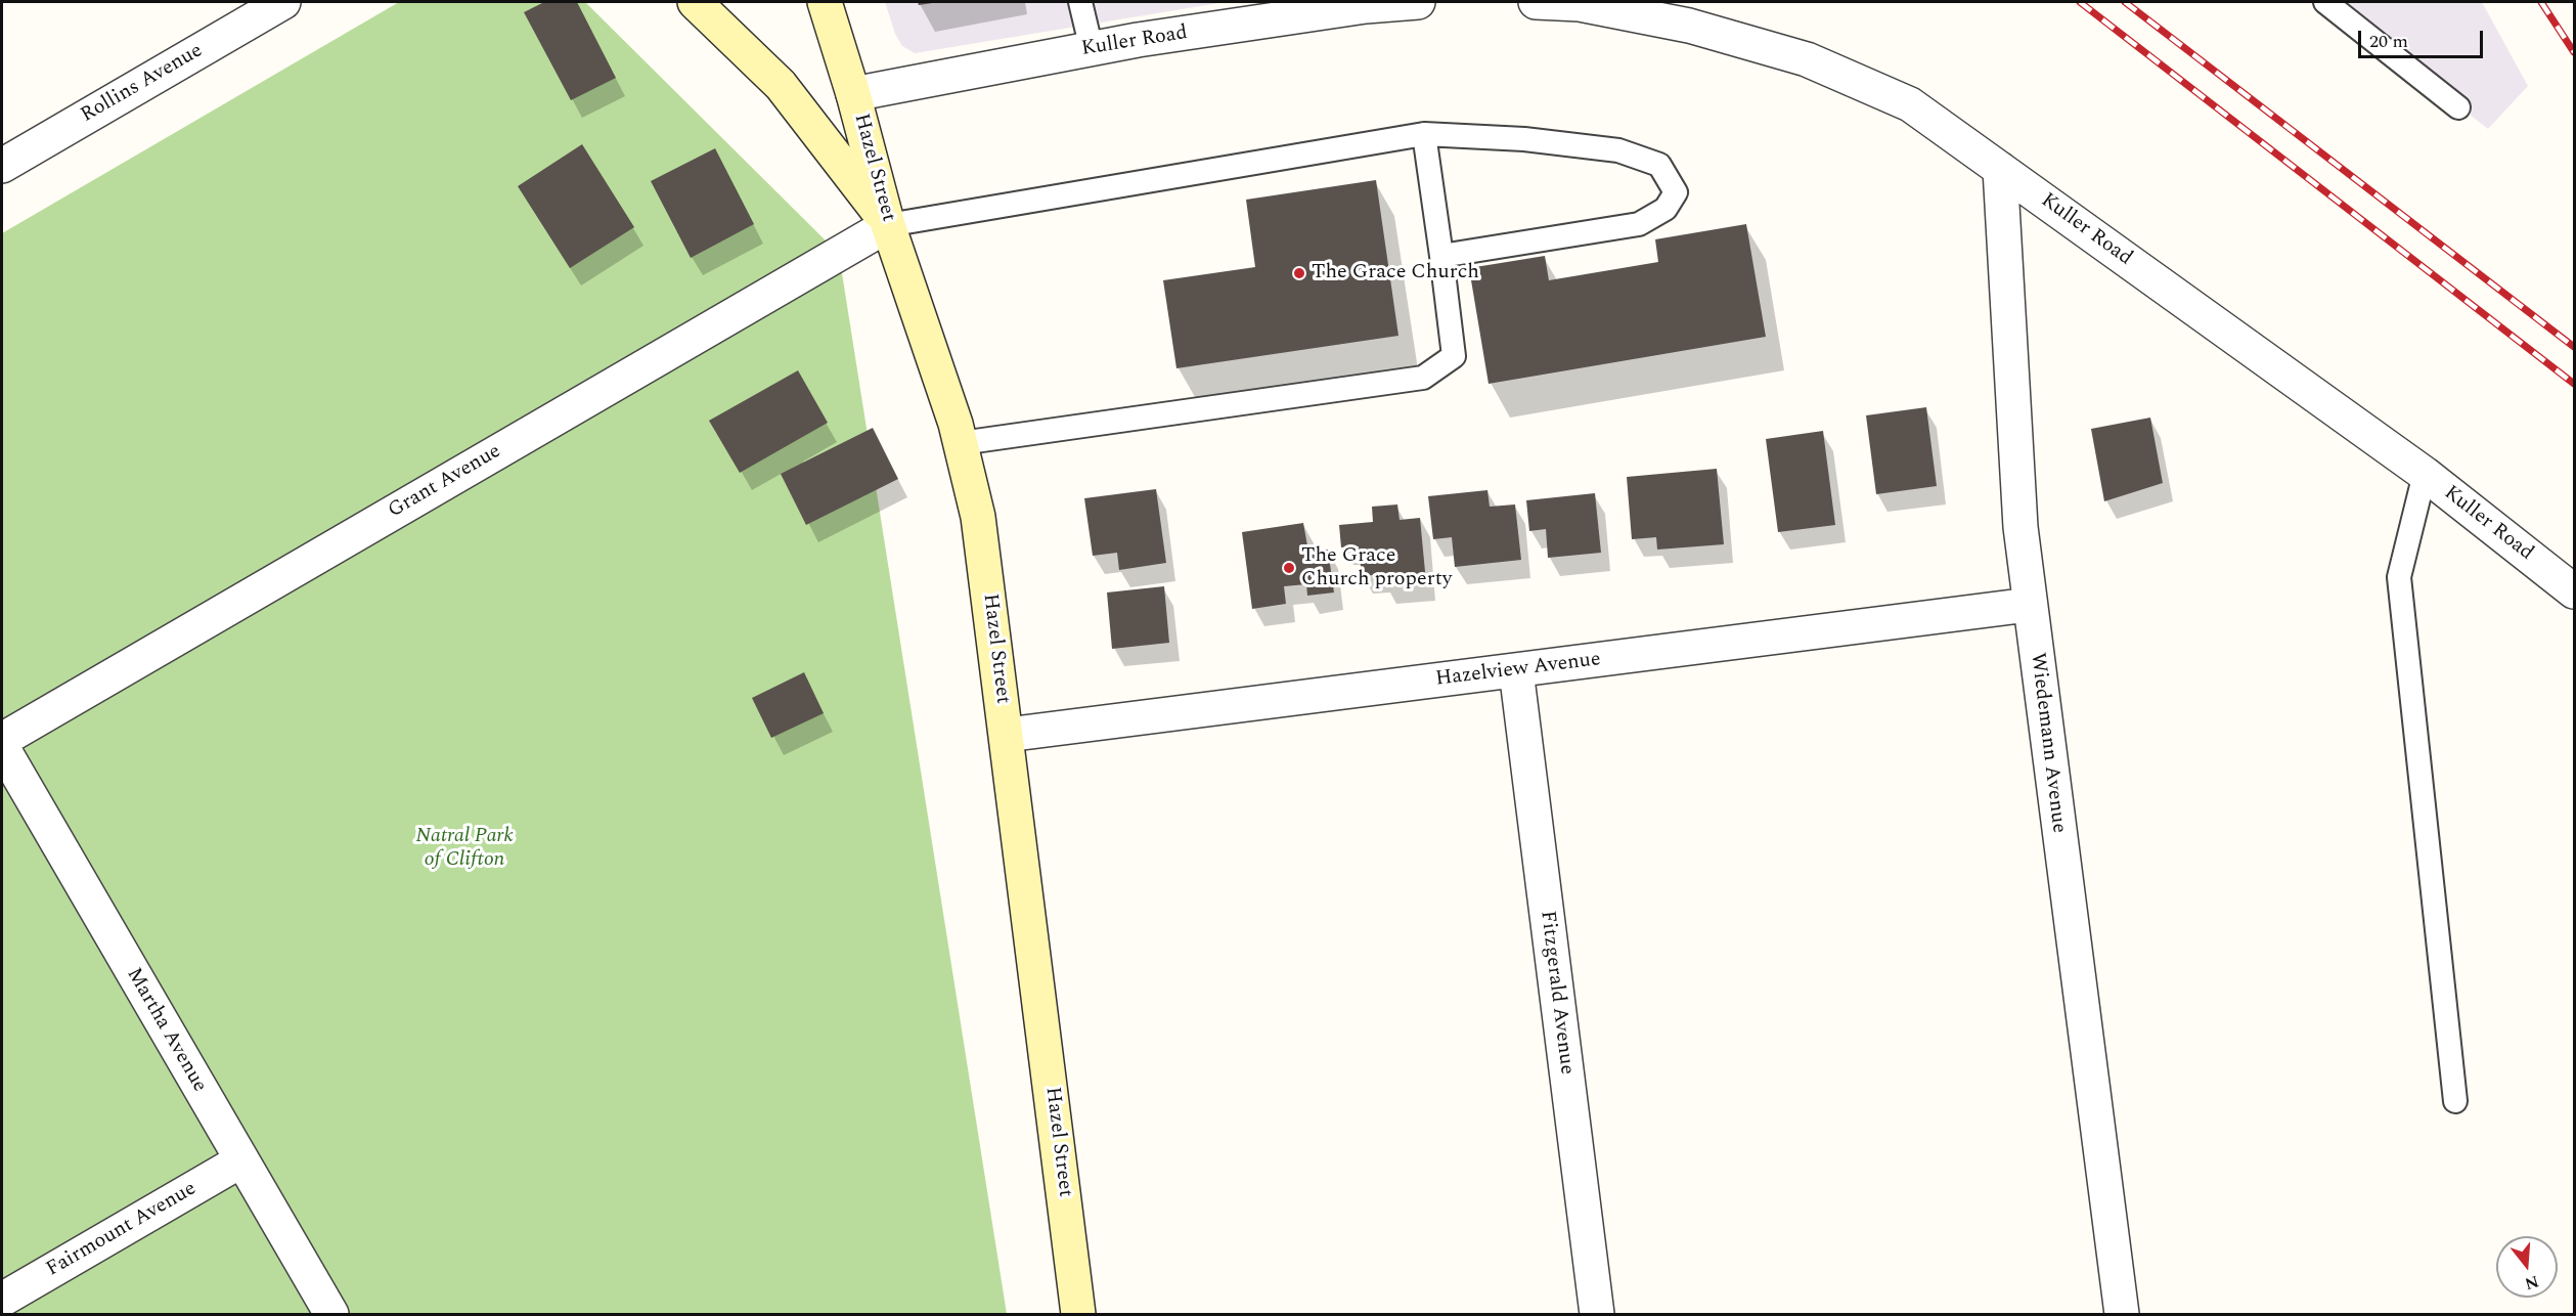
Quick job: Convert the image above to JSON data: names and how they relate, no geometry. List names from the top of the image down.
{
  "streets": {
    "street": [
      "Kuller Road",
      "Rollins Avenue",
      "Hazel Street",
      "Grant Avenue",
      "Hazelview Avenue",
      "Wiedemann Avenue",
      "Fitzgerald Avenue",
      "Martha Avenue",
      "Fairmount Avenue"
    ]
  },
  "crossings": [
    ["Kuller Road", "Hazel Street"],
    ["Kuller Road", "Wiedemann Avenue"],
    ["Hazel Street", "Grant Avenue"],
    ["Hazel Street", "Hazelview Avenue"],
    ["Hazelview Avenue", "Wiedemann Avenue"],
    ["Hazelview Avenue", "Fitzgerald Avenue"],
    ["Martha Avenue", "Fairmount Avenue"]
  ],
  "parks": ["Natral Park of Clifton"],
  "places": ["The Grace Church", "The Grace Church property"],
  "scale_bar": "20 m",
  "north": "bottom"
}
